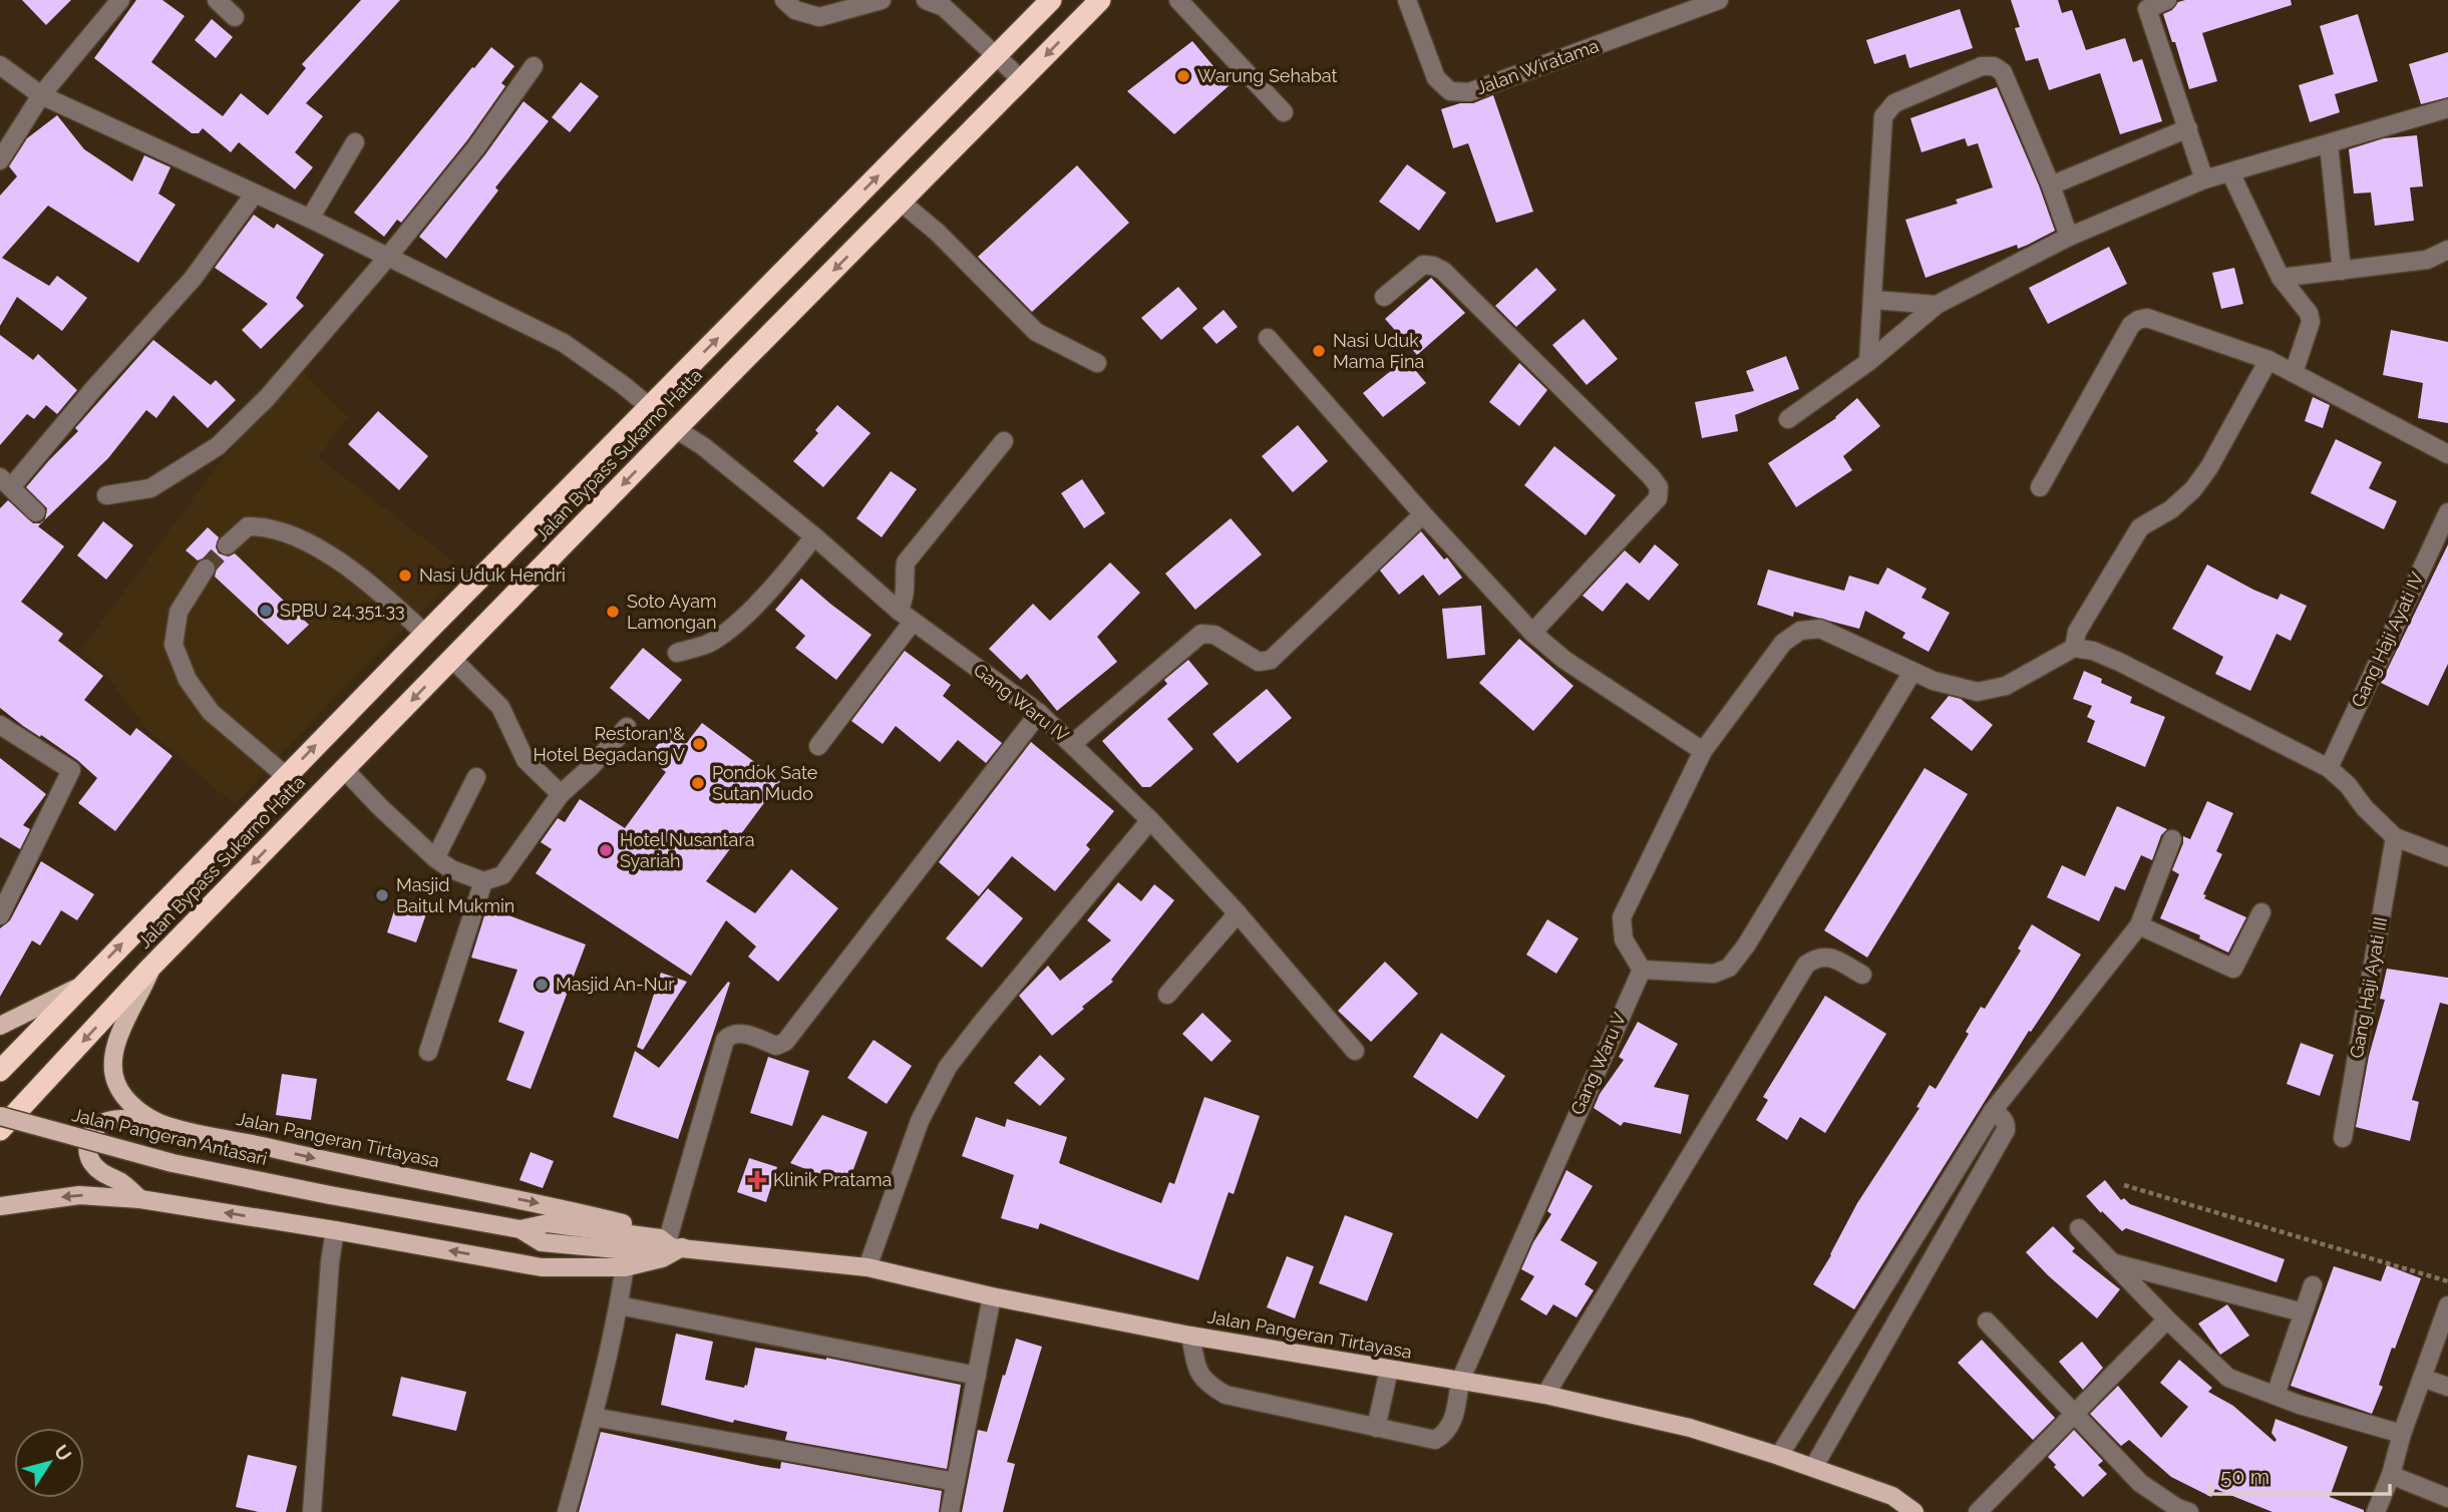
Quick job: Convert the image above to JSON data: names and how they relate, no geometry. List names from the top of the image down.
{
  "streets": {
    "highway": ["Jalan Bypass Sukarno Hatta"],
    "main road": ["Jalan Pangeran Antasari", "Jalan Pangeran Tirtayasa"],
    "street": [
      "Jalan Wiratama",
      "Gang Haji Ayati IV",
      "Gang Waru IV",
      "Gang Haji Ayati III",
      "Gang Waru V"
    ]
  },
  "crossings": [
    ["Jalan Bypass Sukarno Hatta", "Gang Waru IV"],
    ["Jalan Bypass Sukarno Hatta", "Jalan Pangeran Tirtayasa"],
    ["Gang Waru V", "Jalan Pangeran Tirtayasa"],
    ["Jalan Pangeran Antasari", "Jalan Pangeran Tirtayasa"]
  ],
  "places": {
    "other": [
      "Warung Sehabat",
      "Nasi Uduk Mama Fina",
      "Nasi Uduk Hendri",
      "SPBU 24.351.33",
      "Soto Ayam Lamongan",
      "Restoran & Hotel Begadang V",
      "Pondok Sate Sutan Mudo",
      "Hotel Nusantara Syariah",
      "Masjid Baitul Mukmin",
      "Masjid An-Nur"
    ],
    "health": ["Klinik Pratama"]
  },
  "scale_bar": "50 m",
  "north": "top right"
}
